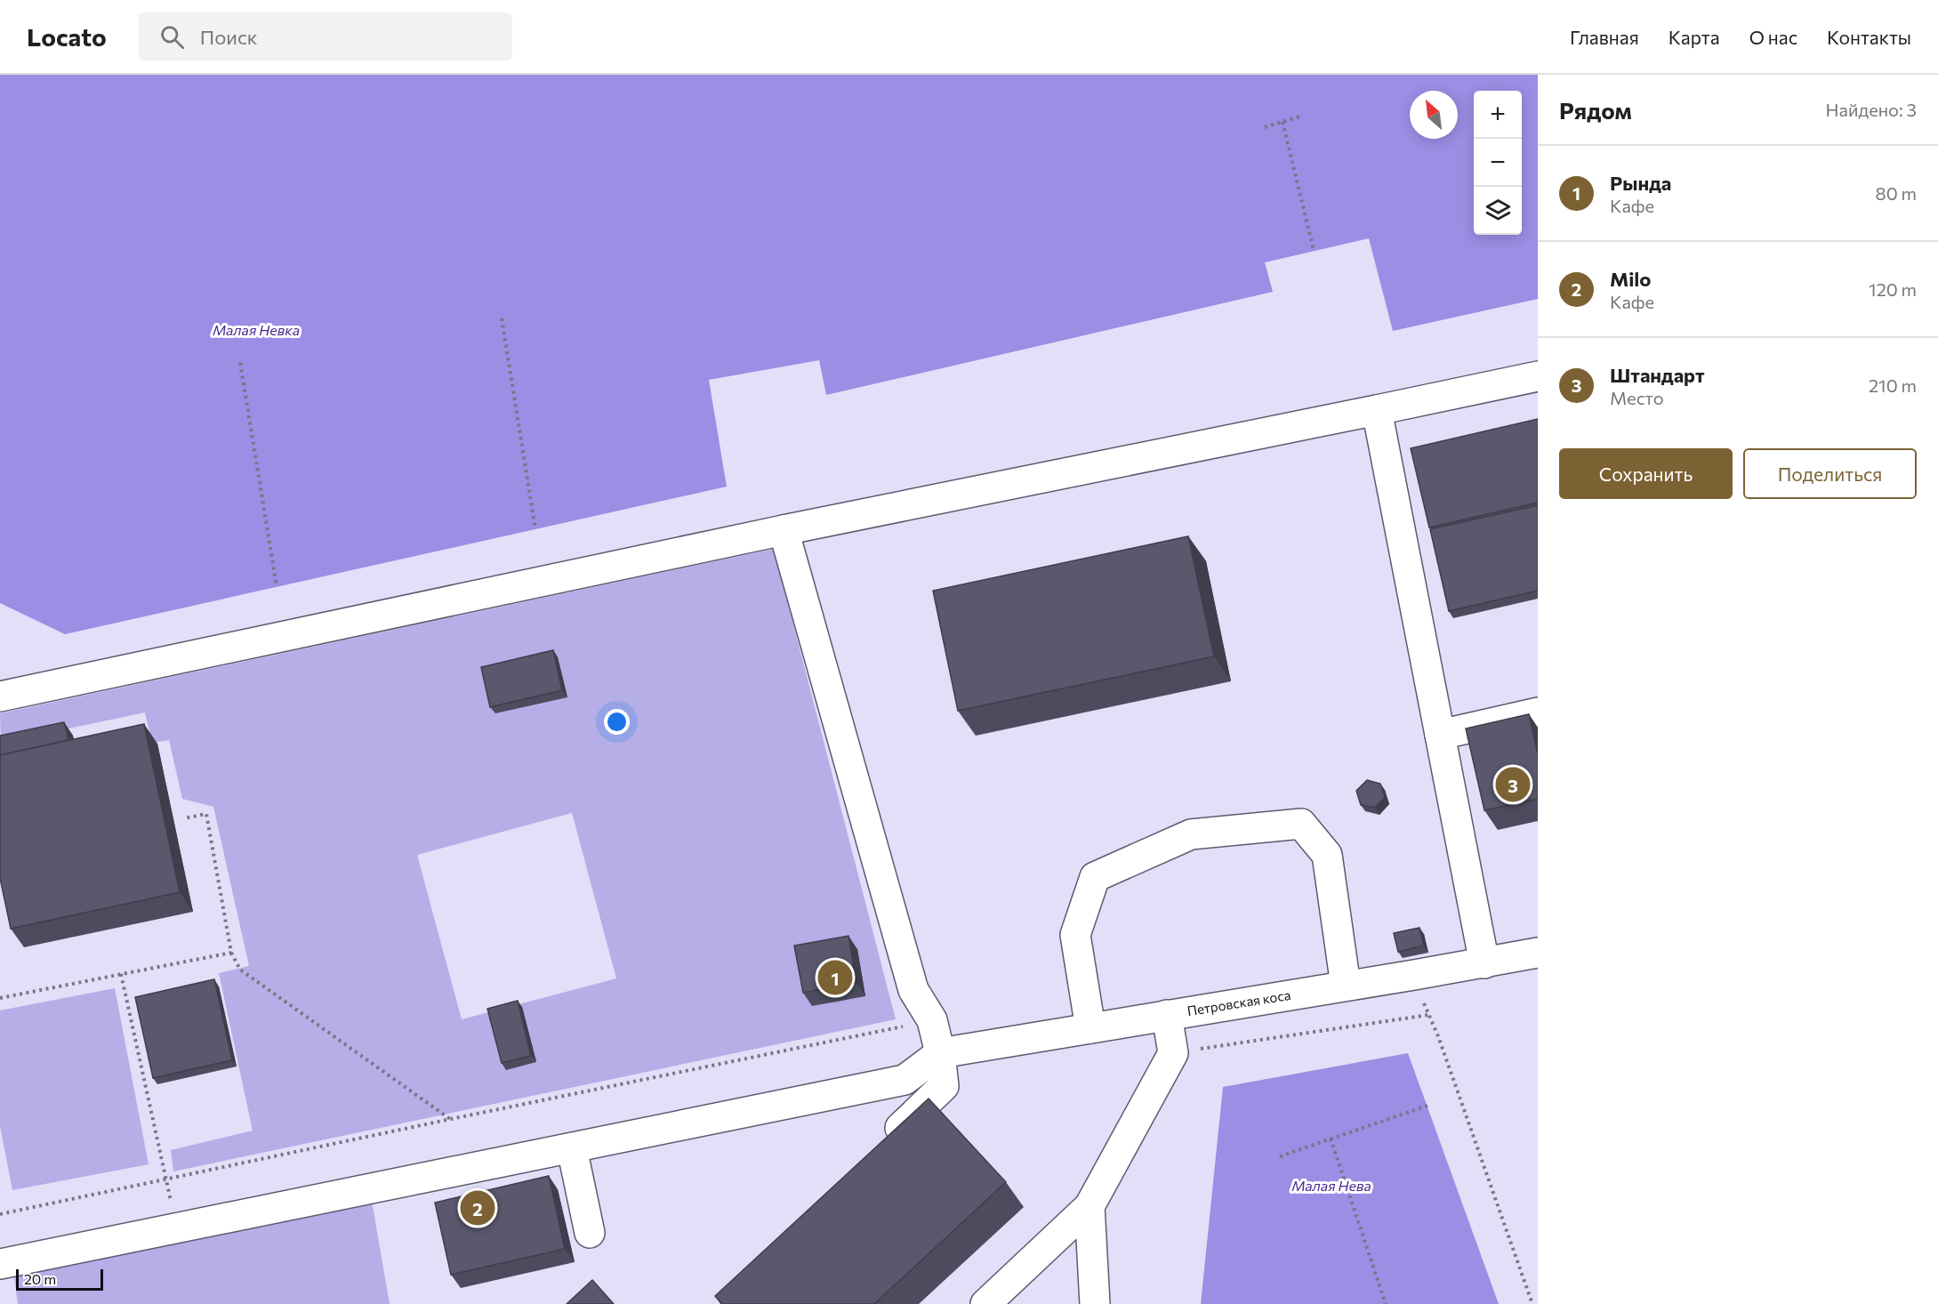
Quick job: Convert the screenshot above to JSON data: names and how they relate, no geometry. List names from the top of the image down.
{
  "streets": {
    "lane": ["Петровская коса"]
  },
  "water": ["Малая Невка", "Малая Нева"],
  "scale_bar": "20 m",
  "north": "top left",
  "page": {
    "header": "Locato",
    "search": "Поиск",
    "nav": [
      "Главная",
      "Карта",
      "О нас",
      "Контакты"
    ],
    "heading": ["Рядом", "Найдено: 3"],
    "map_buttons": ["+", "−"],
    "list": [
      {
        "mark": "1",
        "name": "Рында",
        "note": "Кафе",
        "value": "80 m"
      },
      {
        "mark": "2",
        "name": "Milo",
        "note": "Кафе",
        "value": "120 m"
      },
      {
        "mark": "3",
        "name": "Штандарт",
        "note": "Место",
        "value": "210 m"
      }
    ],
    "buttons": ["Сохранить", "Поделиться"],
    "pins": ["3", "1", "2"],
    "scale": "20 m"
  }
}
